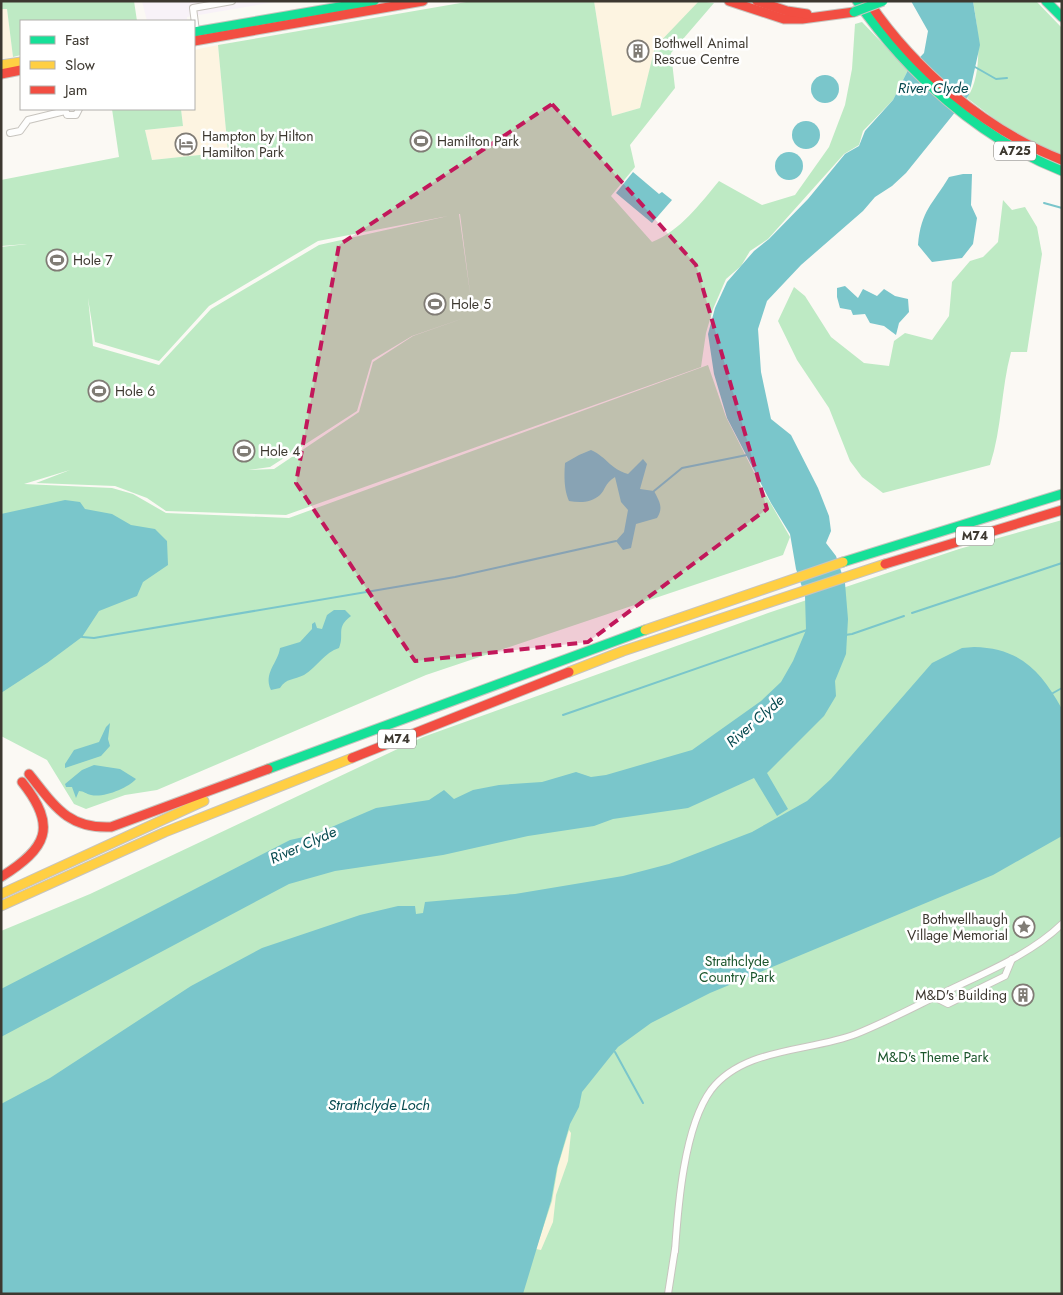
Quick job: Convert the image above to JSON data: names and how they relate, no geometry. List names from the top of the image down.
{
  "streets": {
    "main road": ["A725", "M74"]
  },
  "water": ["River Clyde", "Strathclyde Loch"],
  "parks": ["Strathclyde Country Park", "M&D's Theme Park"],
  "places": {
    "building": ["Bothwell Animal Rescue Centre", "M&D's Building"],
    "sports": [
      "Hamilton Park",
      "Hole 7",
      "Hole 5",
      "Hole 6",
      "Hole 4"
    ],
    "hotel": ["Hampton by Hilton Hamilton Park"],
    "place": ["Bothwellhaugh Village Memorial"]
  },
  "legend": ["Fast", "Slow", "Jam"]
}
